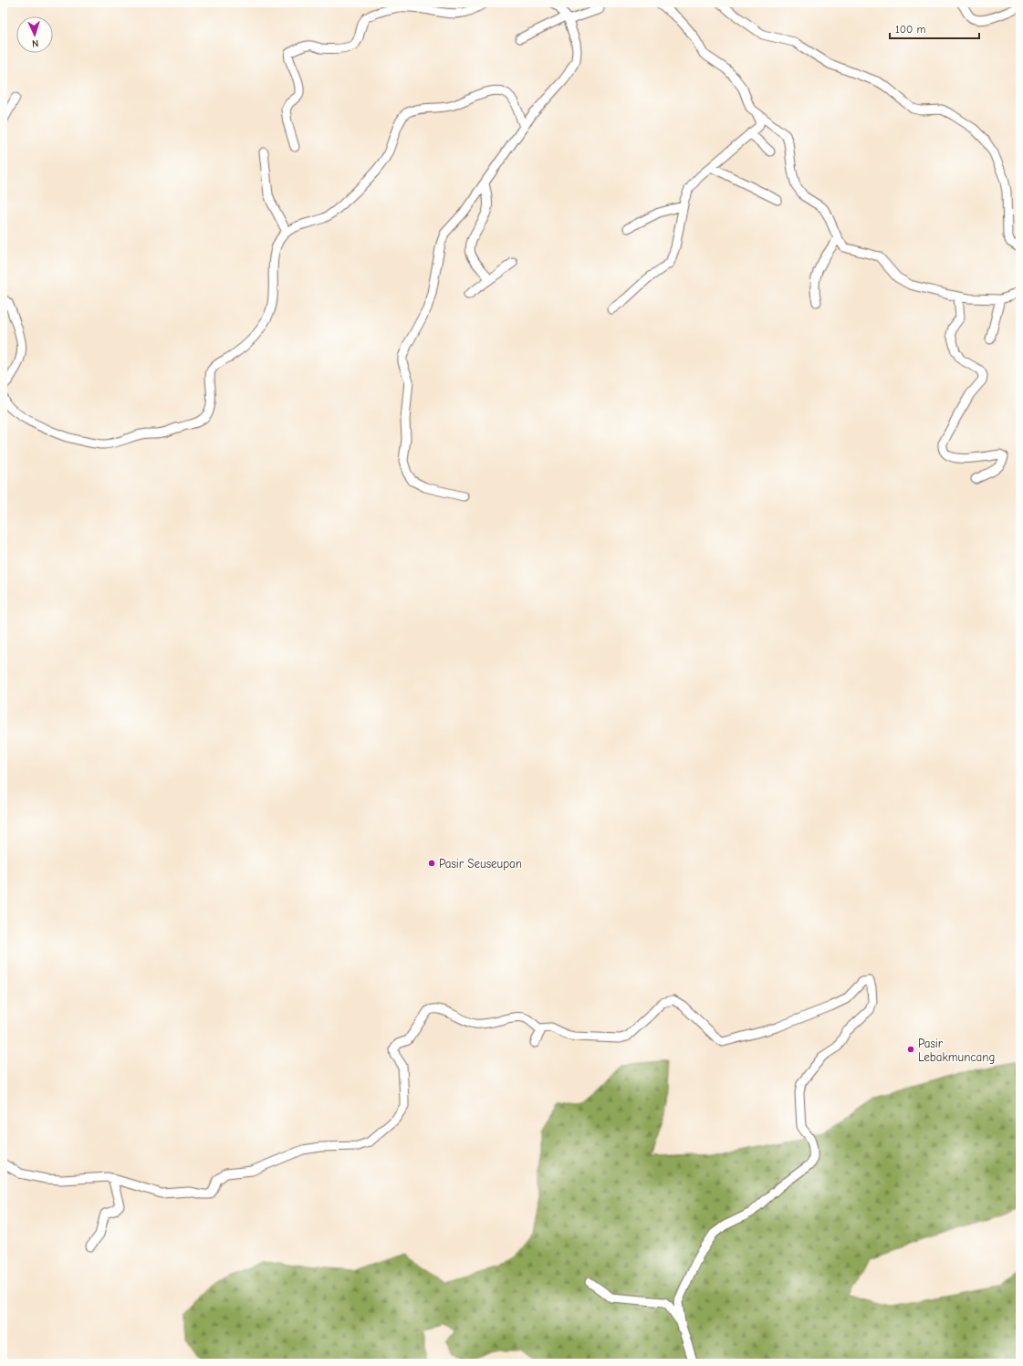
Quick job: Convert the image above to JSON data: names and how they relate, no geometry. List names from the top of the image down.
{
  "places": ["Pasir Seuseupan", "Pasir Lebakmuncang"],
  "scale_bar": "100 m",
  "north": "bottom"
}
